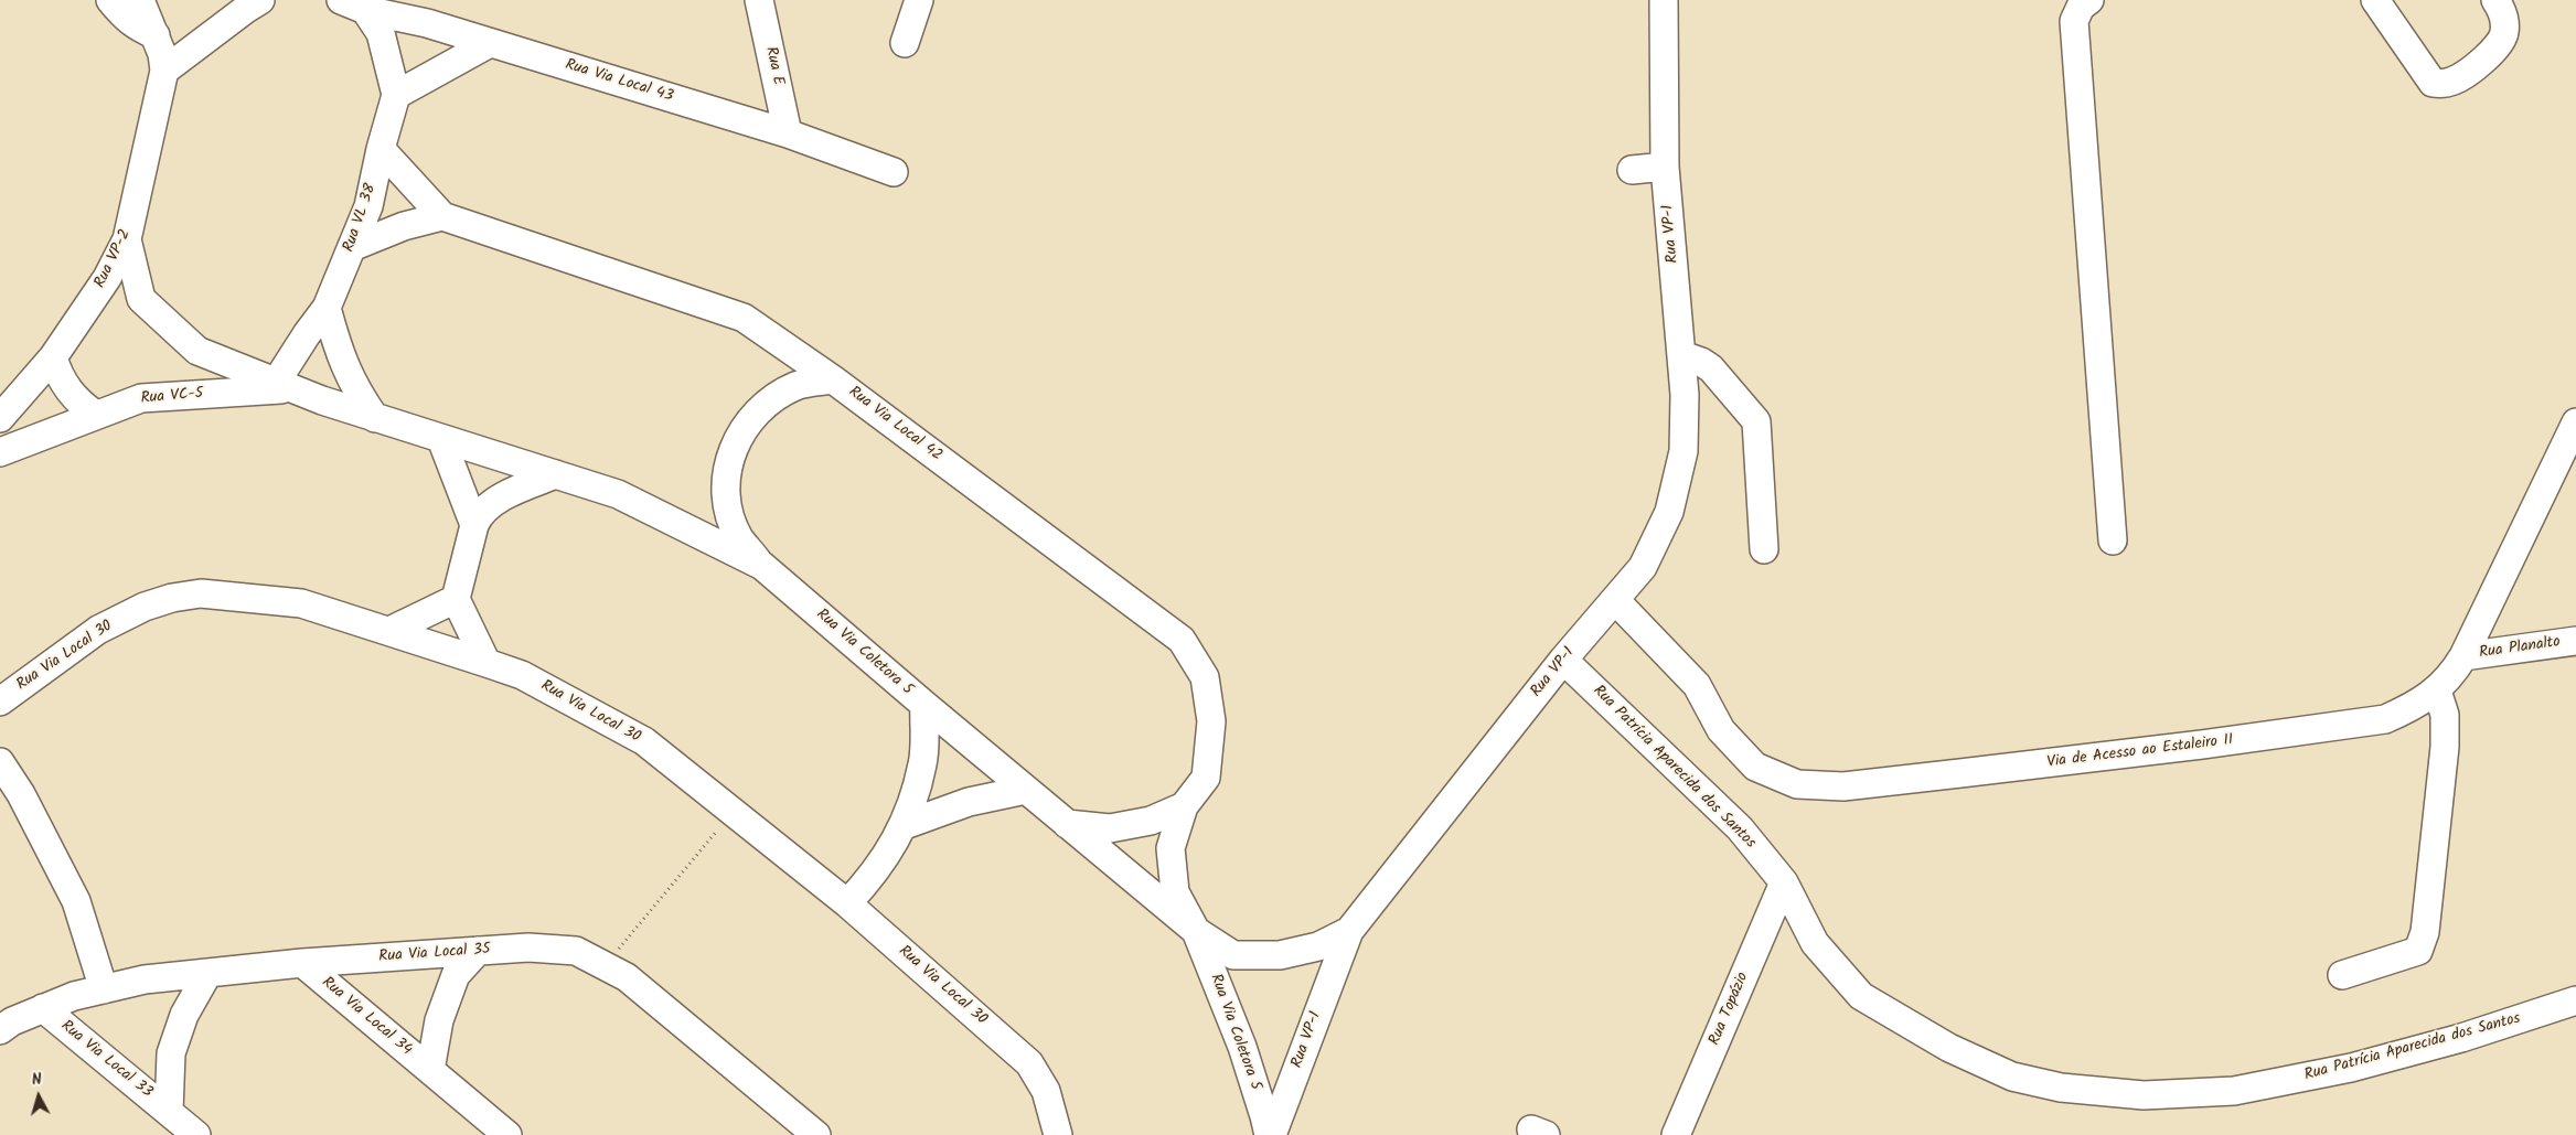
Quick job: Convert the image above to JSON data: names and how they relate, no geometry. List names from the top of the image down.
{
  "streets": {
    "street": [
      "Rua E",
      "Rua Via Local 43",
      "Rua VL 38",
      "Rua VP-1",
      "Rua VP-2",
      "Rua VC-5",
      "Rua Via Local 42",
      "Rua Planalto",
      "Rua Via Coletora 5",
      "Rua Via Local 30",
      "Via de Acesso ao Estaleiro II",
      "Rua Patrícia Aparecida dos Santos",
      "Rua Via Local 35",
      "Rua Topázio",
      "Rua Via Local 34",
      "Rua Via Local 33"
    ]
  },
  "crossings": [
    ["Rua E", "Rua Via Local 43"],
    ["Rua VL 38", "Rua VC-5"],
    ["Rua VL 38", "Rua Via Local 42"],
    ["Rua VP-1", "Rua Via Coletora 5"],
    ["Rua VP-1", "Via de Acesso ao Estaleiro II"],
    ["Rua VP-1", "Rua Patrícia Aparecida dos Santos"],
    ["Rua VC-5", "Rua Via Coletora 5"],
    ["Rua Planalto", "Via de Acesso ao Estaleiro II"],
    ["Rua Patrícia Aparecida dos Santos", "Rua Topázio"],
    ["Rua Via Local 35", "Rua Via Local 34"],
    ["Rua Via Local 35", "Rua Via Local 33"]
  ],
  "north": "top"
}
